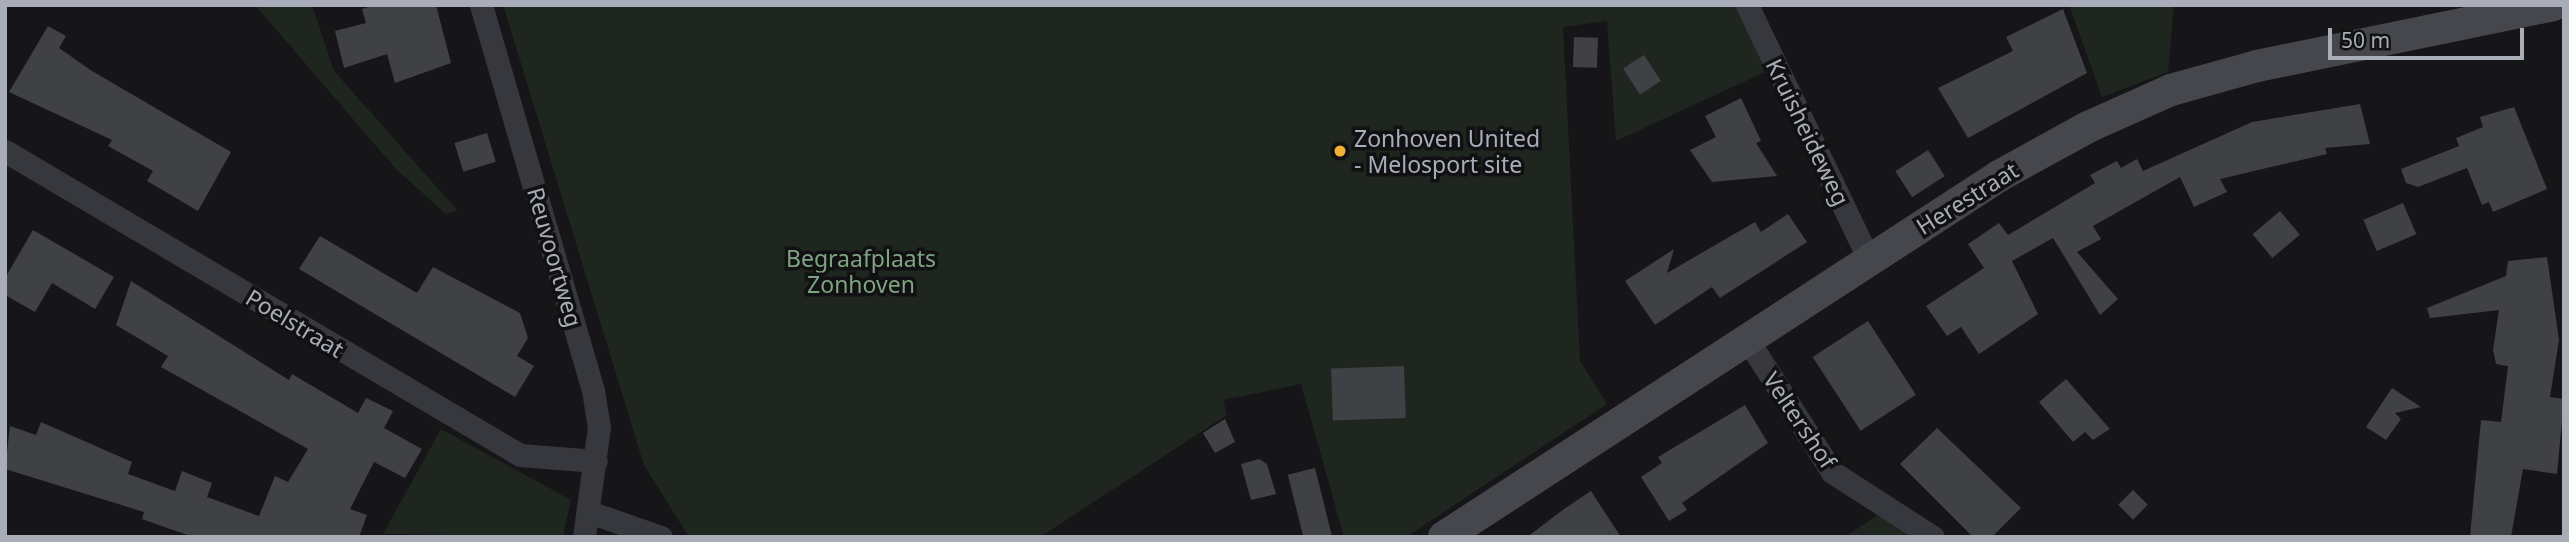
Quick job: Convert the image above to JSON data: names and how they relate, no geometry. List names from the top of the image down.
{
  "streets": {
    "street": [
      "Kruisheideweg",
      "Herestraat",
      "Reuvoortweg",
      "Poelstraat",
      "Veltershof"
    ]
  },
  "crossings": [
    ["Kruisheideweg", "Herestraat"],
    ["Herestraat", "Veltershof"],
    ["Reuvoortweg", "Poelstraat"]
  ],
  "parks": ["Begraafplaats Zonhoven"],
  "places": ["Zonhoven United - Melosport site"],
  "scale_bar": "50 m"
}
